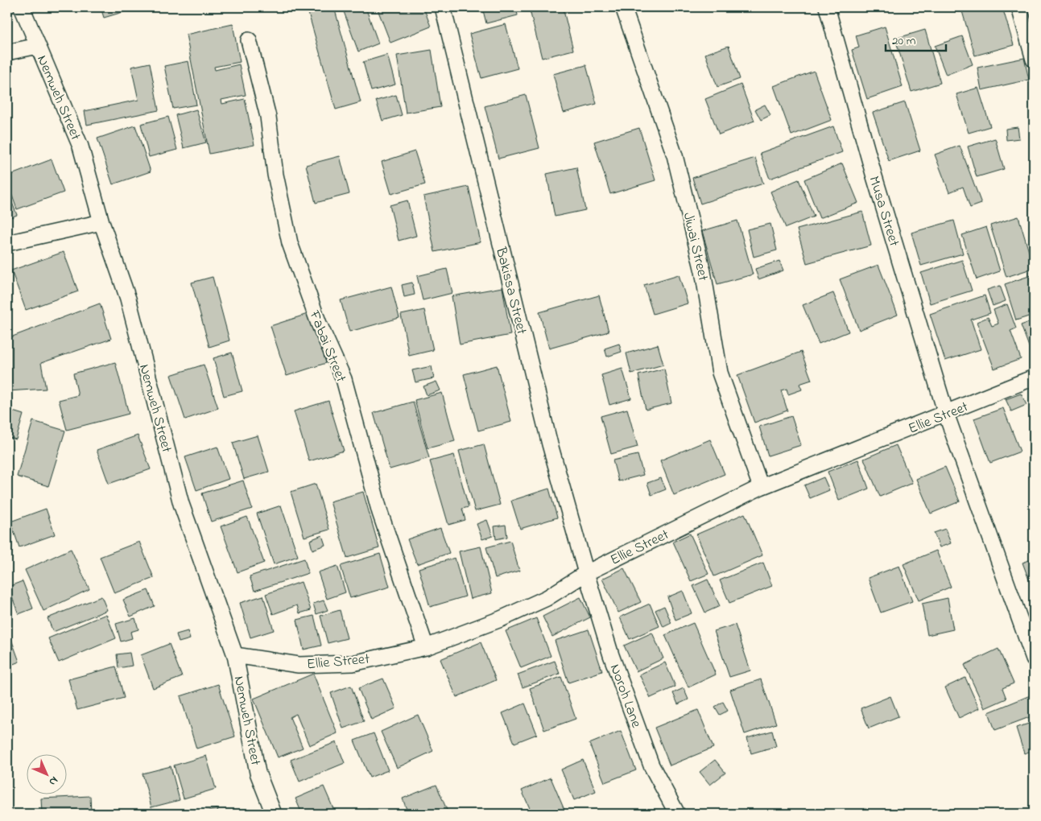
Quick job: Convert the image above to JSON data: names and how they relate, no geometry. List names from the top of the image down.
{
  "streets": {
    "street": [
      "Nemweh Street",
      "Musa Street",
      "Jiwai Street",
      "Bakissa Street",
      "Fabai Street",
      "Ellie Street",
      "Noroh Lane"
    ]
  },
  "crossings": [
    ["Nemweh Street", "Ellie Street"],
    ["Musa Street", "Ellie Street"],
    ["Jiwai Street", "Ellie Street"],
    ["Bakissa Street", "Ellie Street"],
    ["Bakissa Street", "Noroh Lane"],
    ["Fabai Street", "Ellie Street"],
    ["Ellie Street", "Noroh Lane"]
  ],
  "scale_bar": "20 m",
  "north": "bottom right"
}
